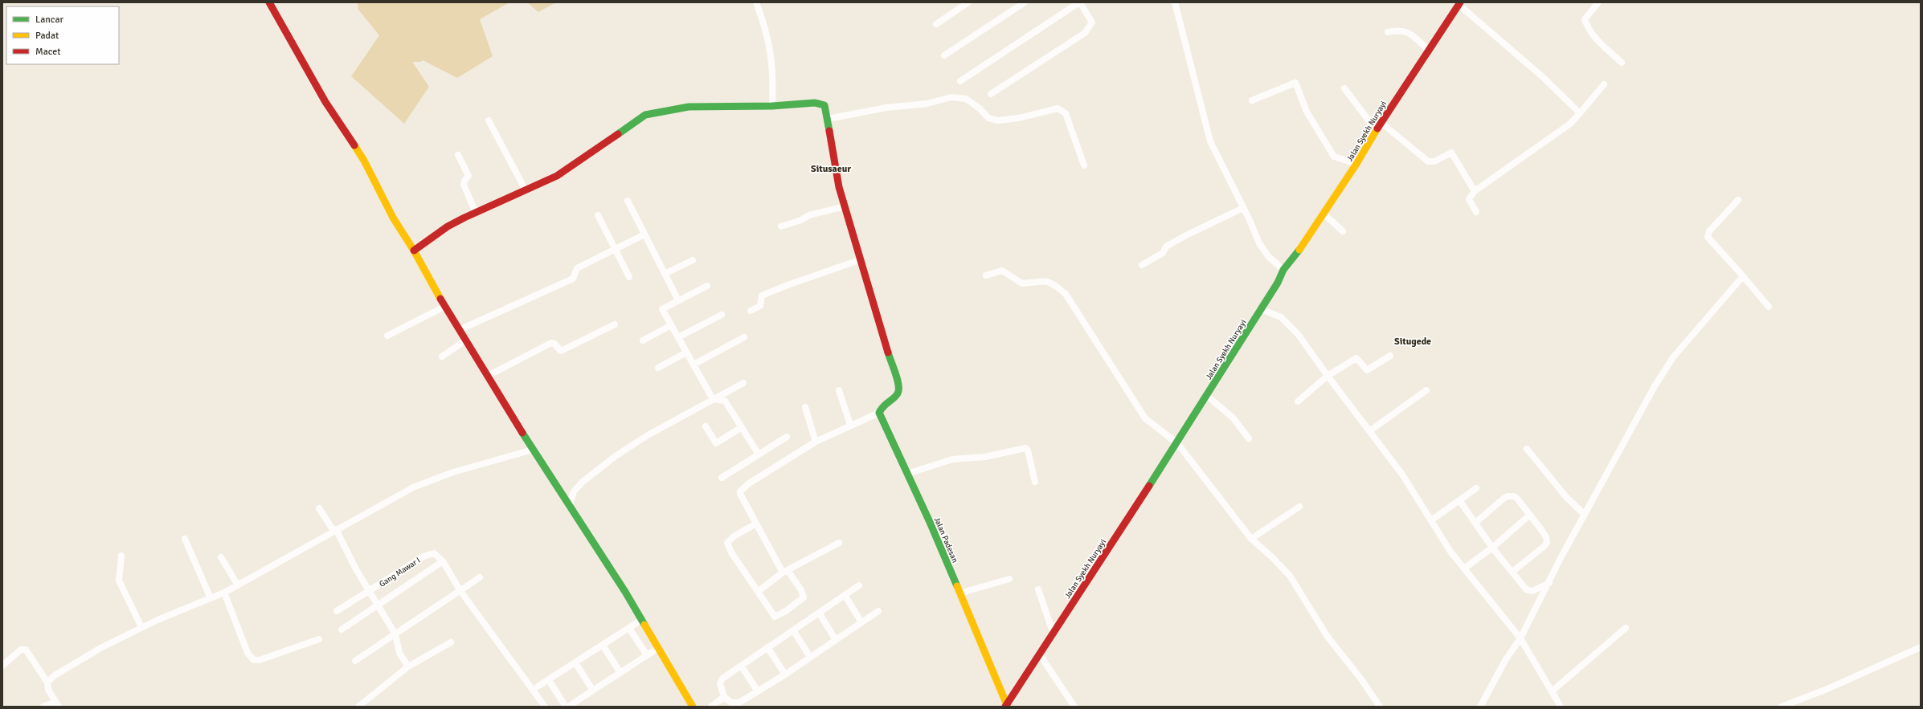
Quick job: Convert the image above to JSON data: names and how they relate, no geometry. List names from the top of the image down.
{
  "streets": {
    "street": ["Jalan Syekh Nuryayi", "Jalan Padesan", "Gang Mawar I"]
  },
  "crossings": [
    ["Jalan Syekh Nuryayi", "Jalan Padesan"]
  ],
  "districts": ["Situsaeur", "Situgede"],
  "legend": ["Lancar", "Padat", "Macet"]
}
